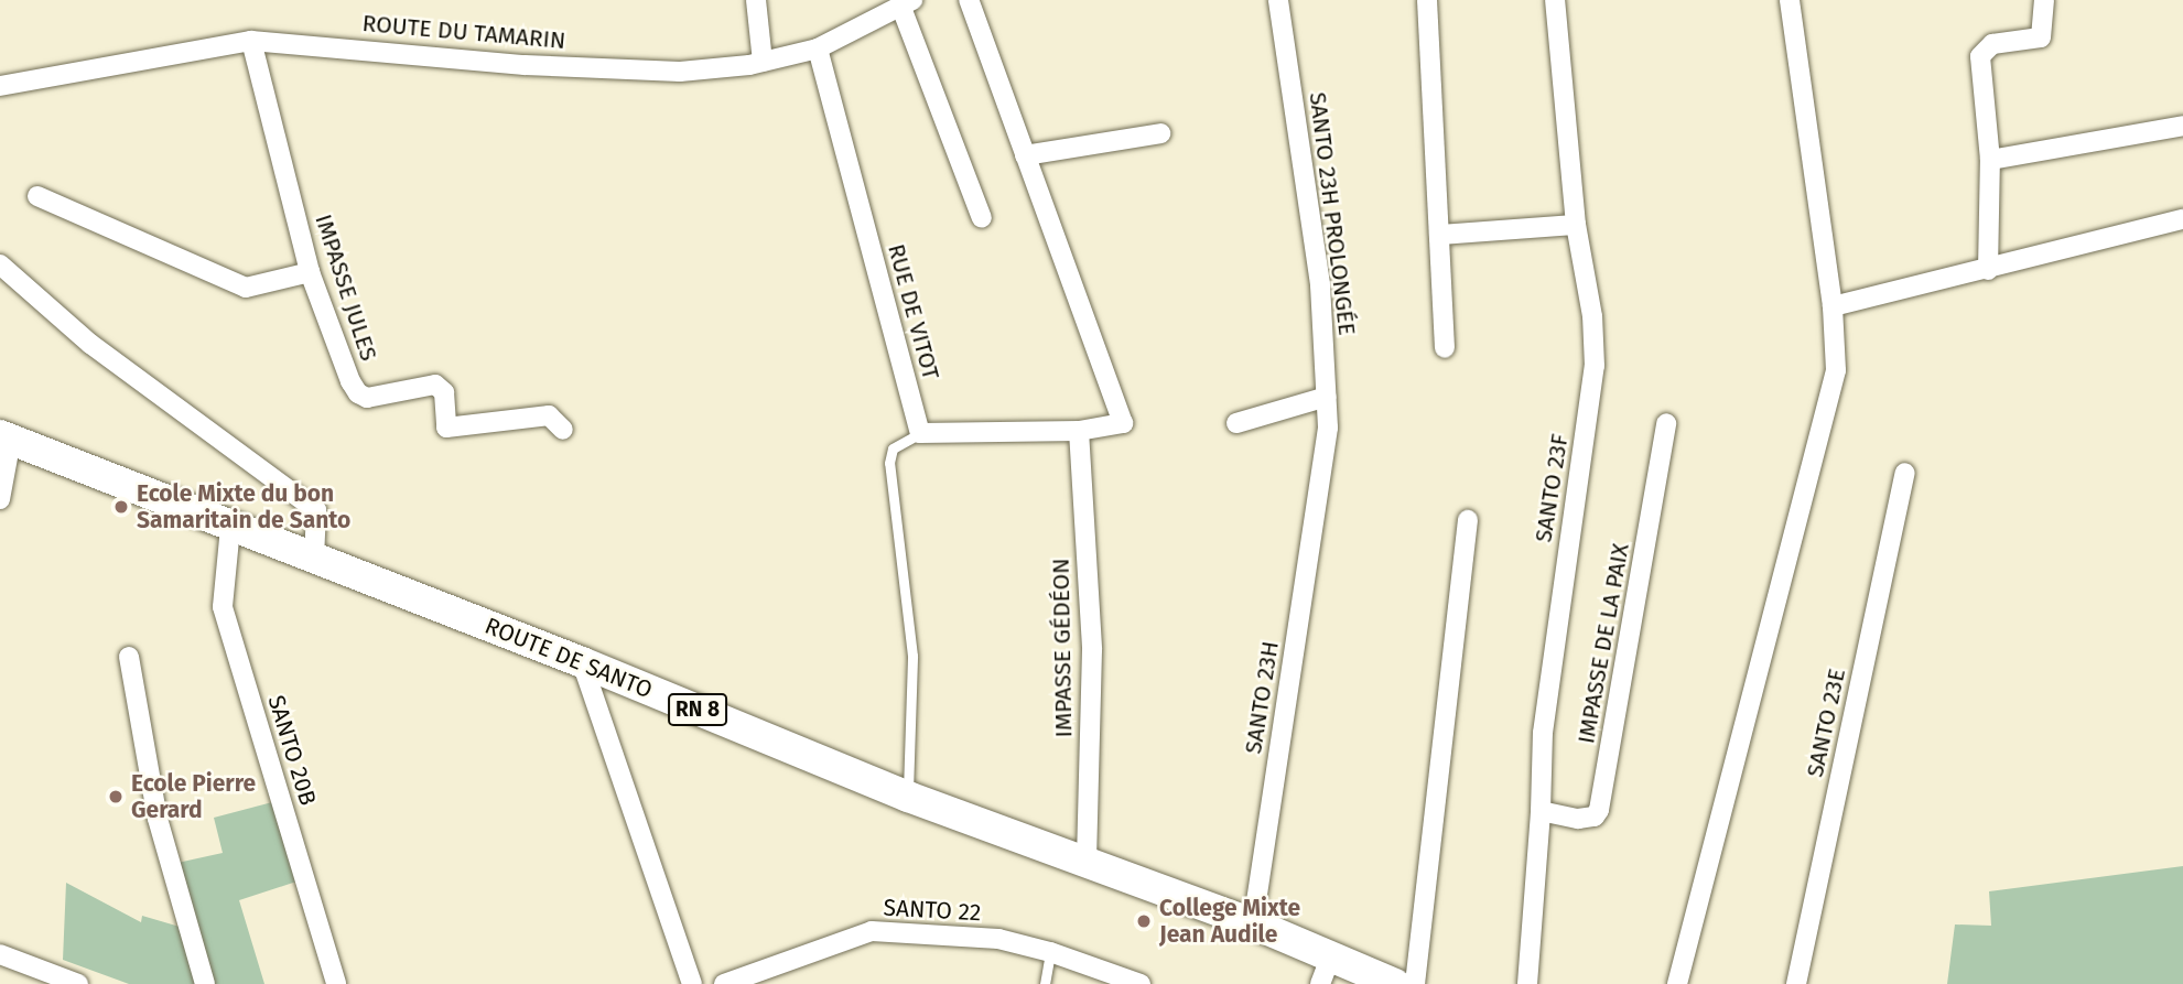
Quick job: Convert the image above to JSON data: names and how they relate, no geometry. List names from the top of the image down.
{
  "streets": {
    "main road": ["ROUTE DE SANTO", "RN 8"],
    "street": [
      "ROUTE DU TAMARIN",
      "SANTO 23H PROLONGÉE",
      "IMPASSE JULES",
      "RUE DE VITOT",
      "SANTO 23F",
      "IMPASSE DE LA PAIX",
      "IMPASSE GÉDÉON",
      "SANTO 23H",
      "SANTO 23E",
      "SANTO 20B",
      "SANTO 22"
    ]
  },
  "crossings": [
    ["ROUTE DU TAMARIN", "IMPASSE JULES"],
    ["ROUTE DU TAMARIN", "RUE DE VITOT"],
    ["SANTO 23H PROLONGÉE", "SANTO 23H"],
    ["SANTO 23F", "IMPASSE DE LA PAIX"],
    ["IMPASSE GÉDÉON", "ROUTE DE SANTO"],
    ["ROUTE DE SANTO", "SANTO 23H"],
    ["ROUTE DE SANTO", "SANTO 20B"]
  ],
  "places": ["Ecole Mixte du bon Samaritain de Santo", "Ecole Pierre Gerard", "College Mixte Jean Audile"]
}
